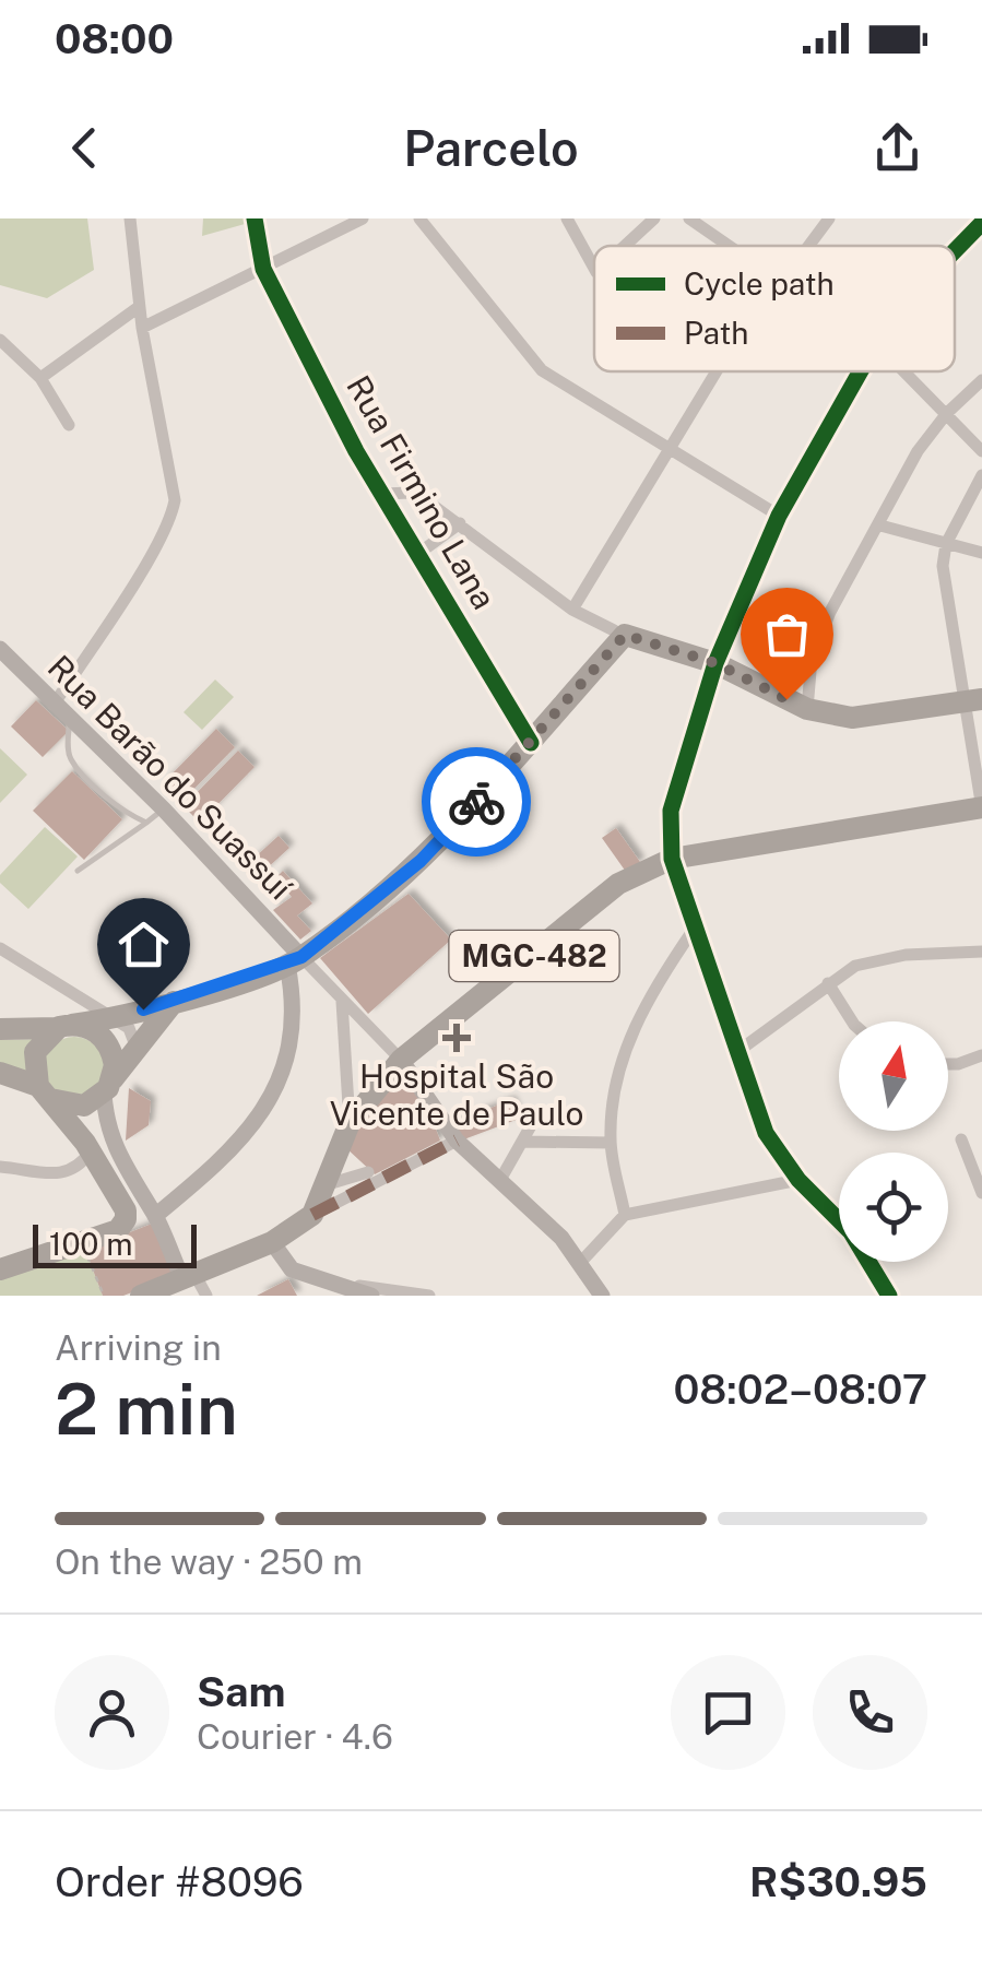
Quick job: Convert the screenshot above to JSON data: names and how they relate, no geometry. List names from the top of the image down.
{
  "streets": {
    "highway": ["MGC-482"],
    "street": ["Rua Firmino Lana", "Rua Barão do Suassuí"]
  },
  "crossings": [
    ["Rua Barão do Suassuí", "MGC-482"]
  ],
  "places": {
    "health": ["Hospital São Vicente de Paulo"]
  },
  "legend": ["Cycle path", "Path"],
  "scale_bar": "100 m",
  "north": "top",
  "page": {
    "status": "08:00",
    "header": "Parcelo",
    "scale": "100 m",
    "heading": ["2 min", "Arriving in", "08:02–08:07"],
    "panel": [
      "Sam",
      "Courier · 4.6",
      "Order #8096",
      "R$30.95"
    ],
    "bar": "On the way · 250 m"
  }
}
